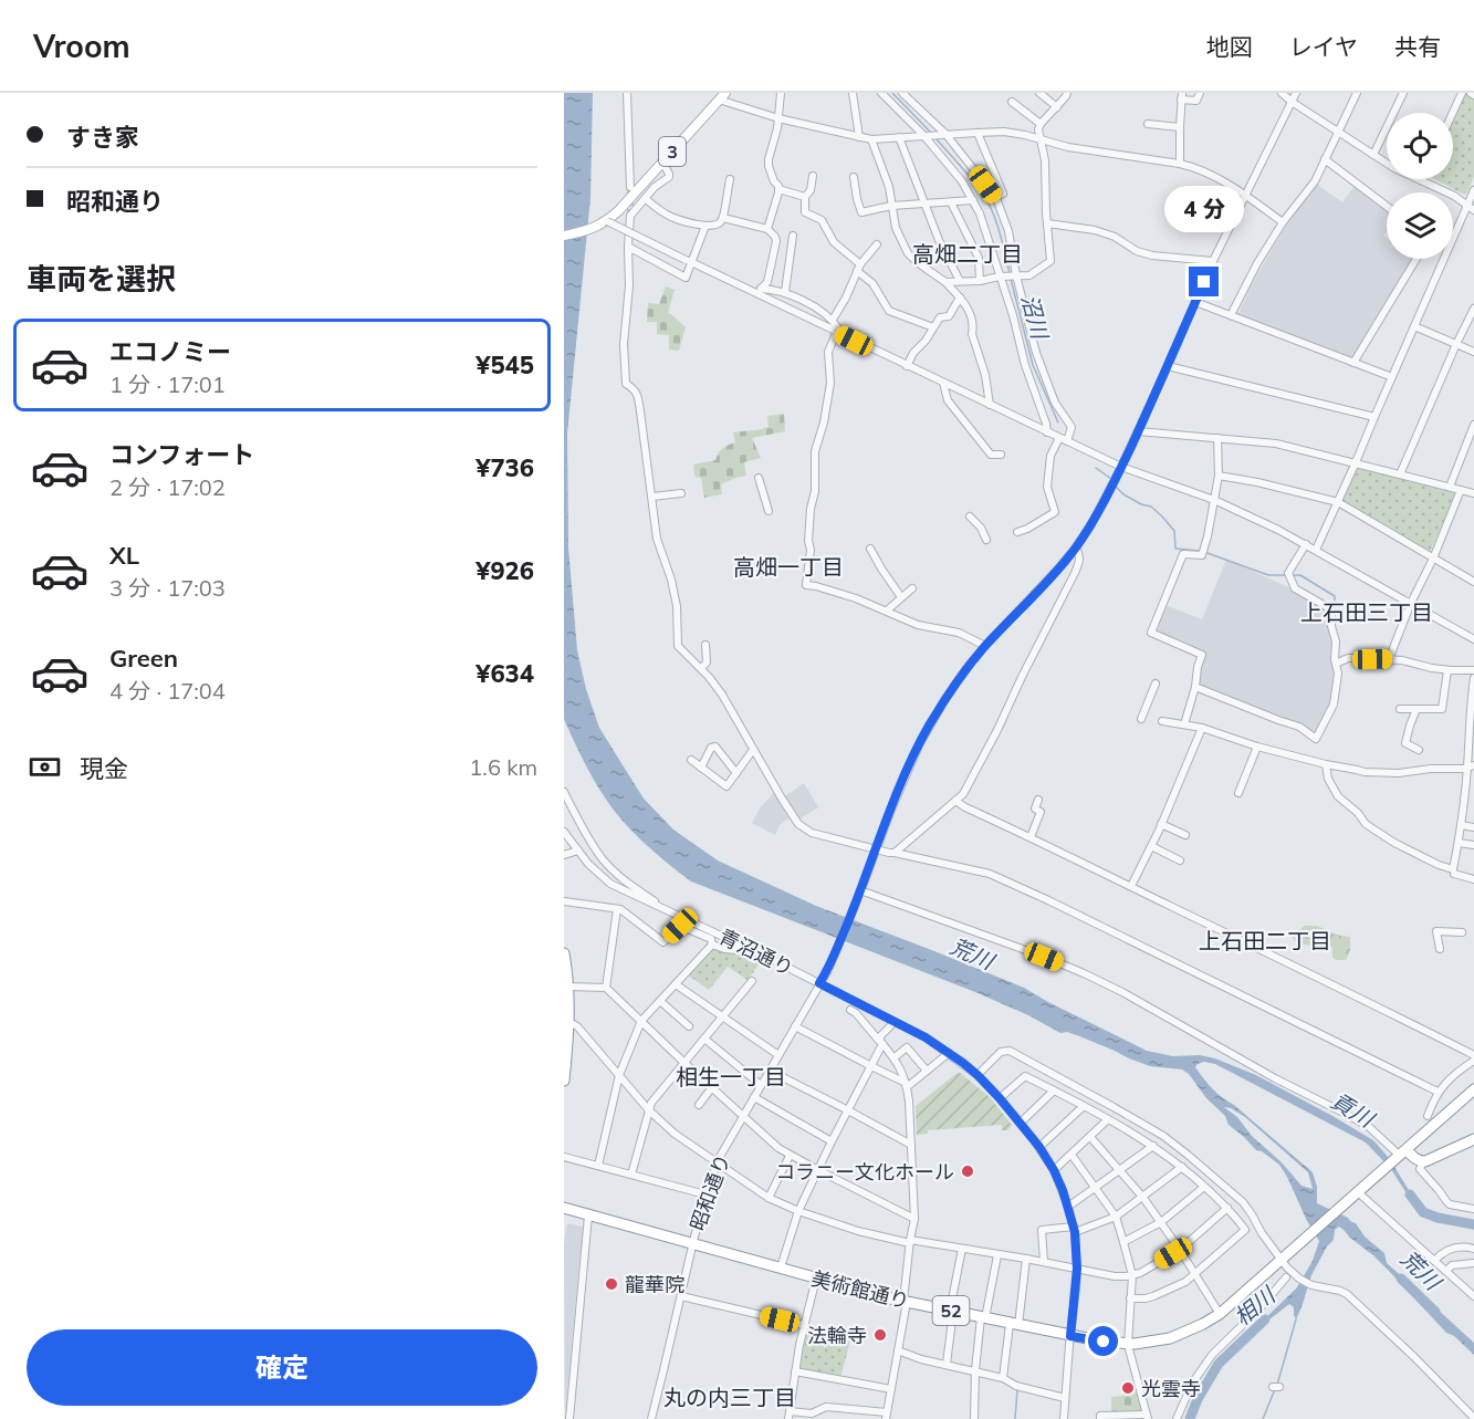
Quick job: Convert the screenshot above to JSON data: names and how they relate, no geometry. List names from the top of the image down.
{
  "streets": {
    "highway": ["美術館通り", "52"],
    "main road": ["3"],
    "street": ["青沼通り", "昭和通り"]
  },
  "crossings": [
    ["青沼通り", "昭和通り"],
    ["青沼通り", "美術館通り"],
    ["昭和通り", "美術館通り"],
    ["美術館通り", "52"]
  ],
  "districts": [
    "高畑二丁目",
    "高畑一丁目",
    "上石田三丁目",
    "上石田二丁目",
    "相生一丁目",
    "丸の内三丁目"
  ],
  "water": [
    "沼川",
    "荒川",
    "貢川",
    "相川"
  ],
  "places": [
    "コラニー文化ホール",
    "龍華院",
    "法輪寺",
    "光雲寺"
  ],
  "page": {
    "header": "Vroom",
    "nav": ["地図", "レイヤ", "共有"],
    "banner": ["すき家", "昭和通り"],
    "bubble": "4 分",
    "heading": "車両を選択",
    "list": [
      {
        "name": "エコノミー",
        "note": "1 分 · 17:01",
        "value": "¥545"
      },
      {
        "name": "コンフォート",
        "note": "2 分 · 17:02",
        "value": "¥736"
      },
      {
        "name": "XL",
        "note": "3 分 · 17:03",
        "value": "¥926"
      },
      {
        "name": "Green",
        "note": "4 分 · 17:04",
        "value": "¥634"
      }
    ],
    "pay": ["現金", "1.6 km"],
    "buttons": "確定"
  }
}
